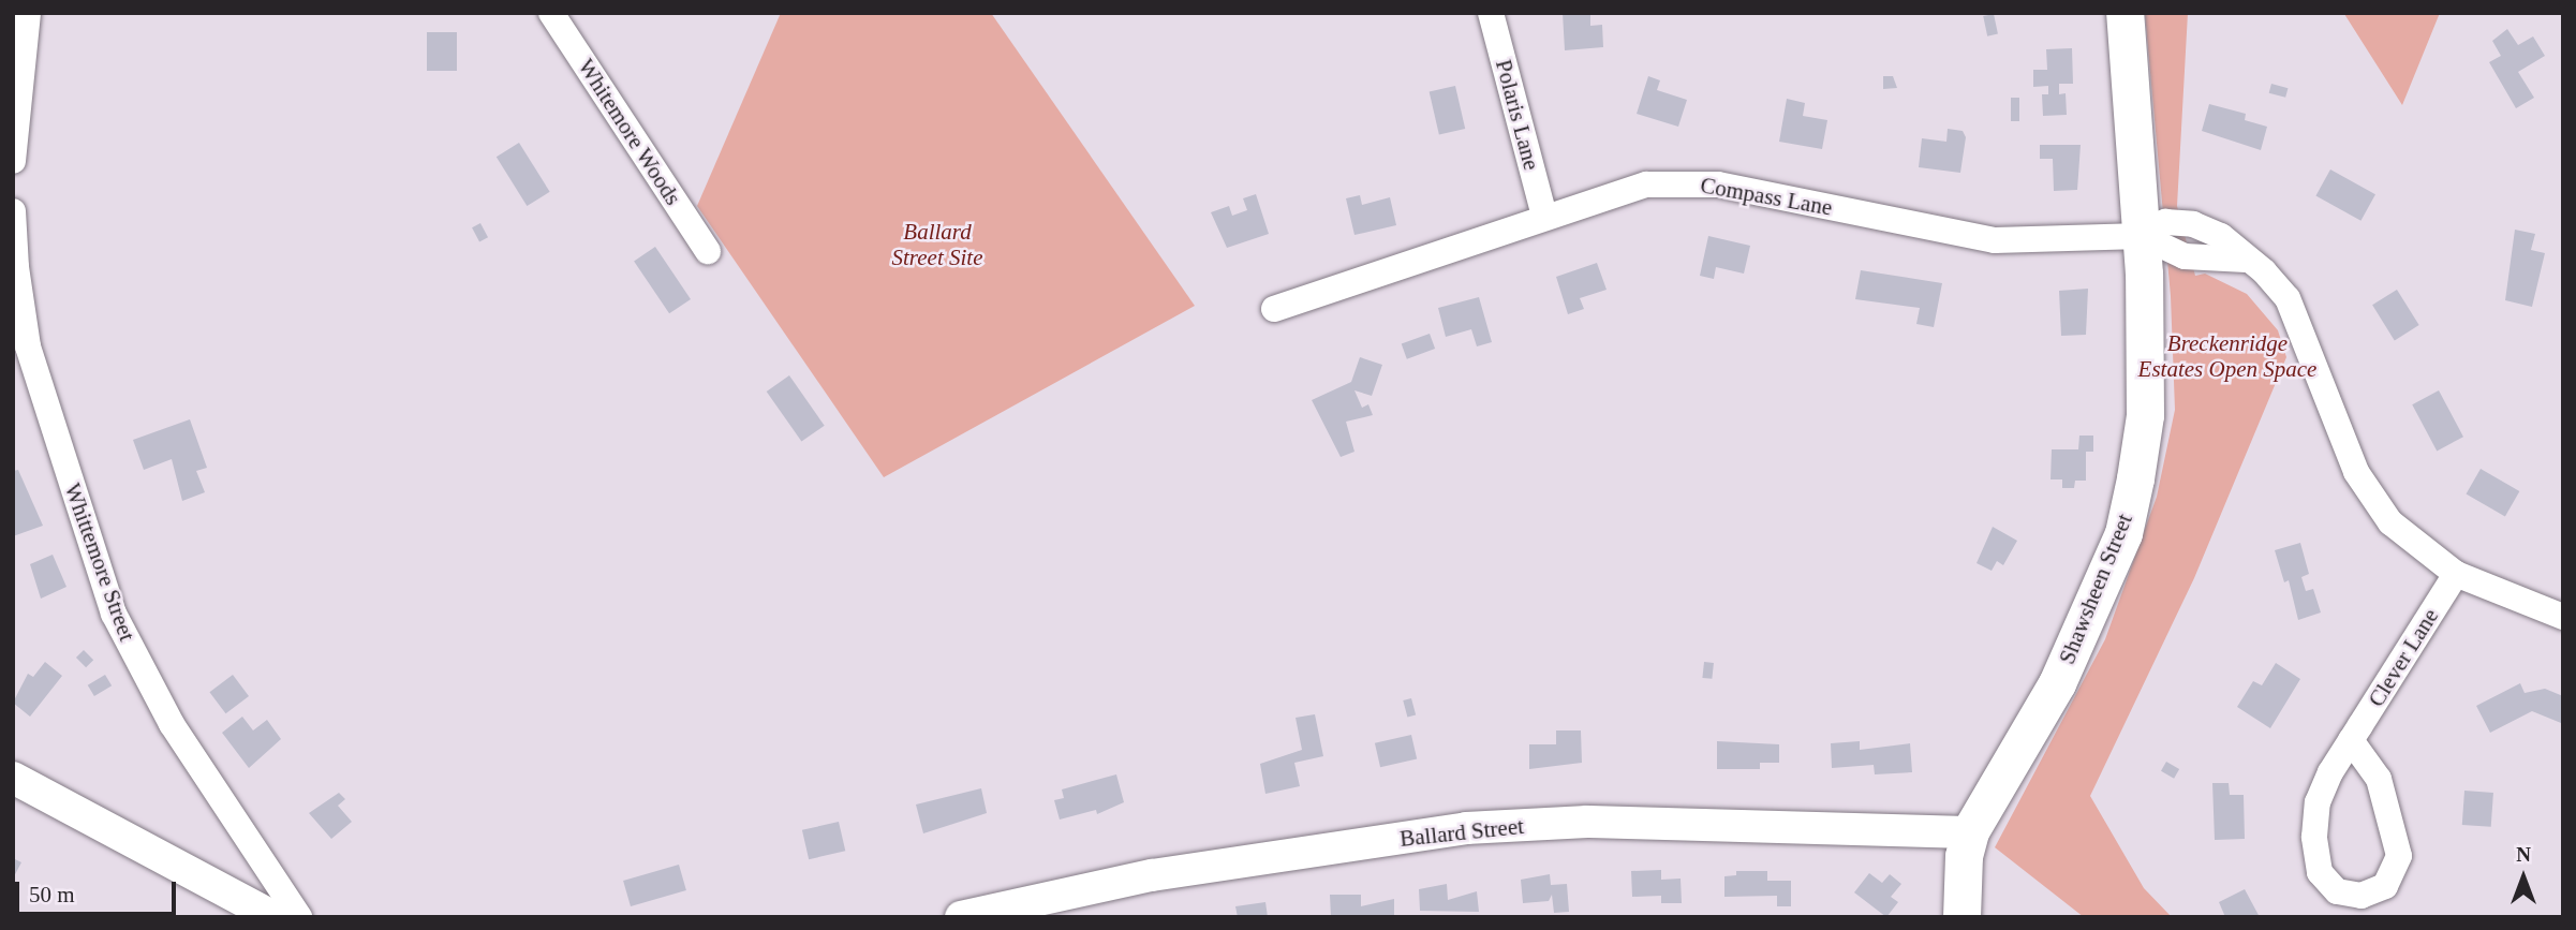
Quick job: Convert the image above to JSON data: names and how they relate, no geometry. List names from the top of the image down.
{
  "streets": {
    "main road": ["Shawsheen Street"],
    "street": [
      "Polaris Lane",
      "Whitemore Woods",
      "Compass Lane",
      "Whittemore Street",
      "Clever Lane",
      "Ballard Street"
    ]
  },
  "crossings": [
    ["Polaris Lane", "Compass Lane"],
    ["Compass Lane", "Shawsheen Street"],
    ["Compass Lane", "Clever Lane"],
    ["Shawsheen Street", "Ballard Street"]
  ],
  "parks": ["Ballard Street Site", "Breckenridge Estates Open Space"],
  "scale_bar": "50 m",
  "north": "top"
}
